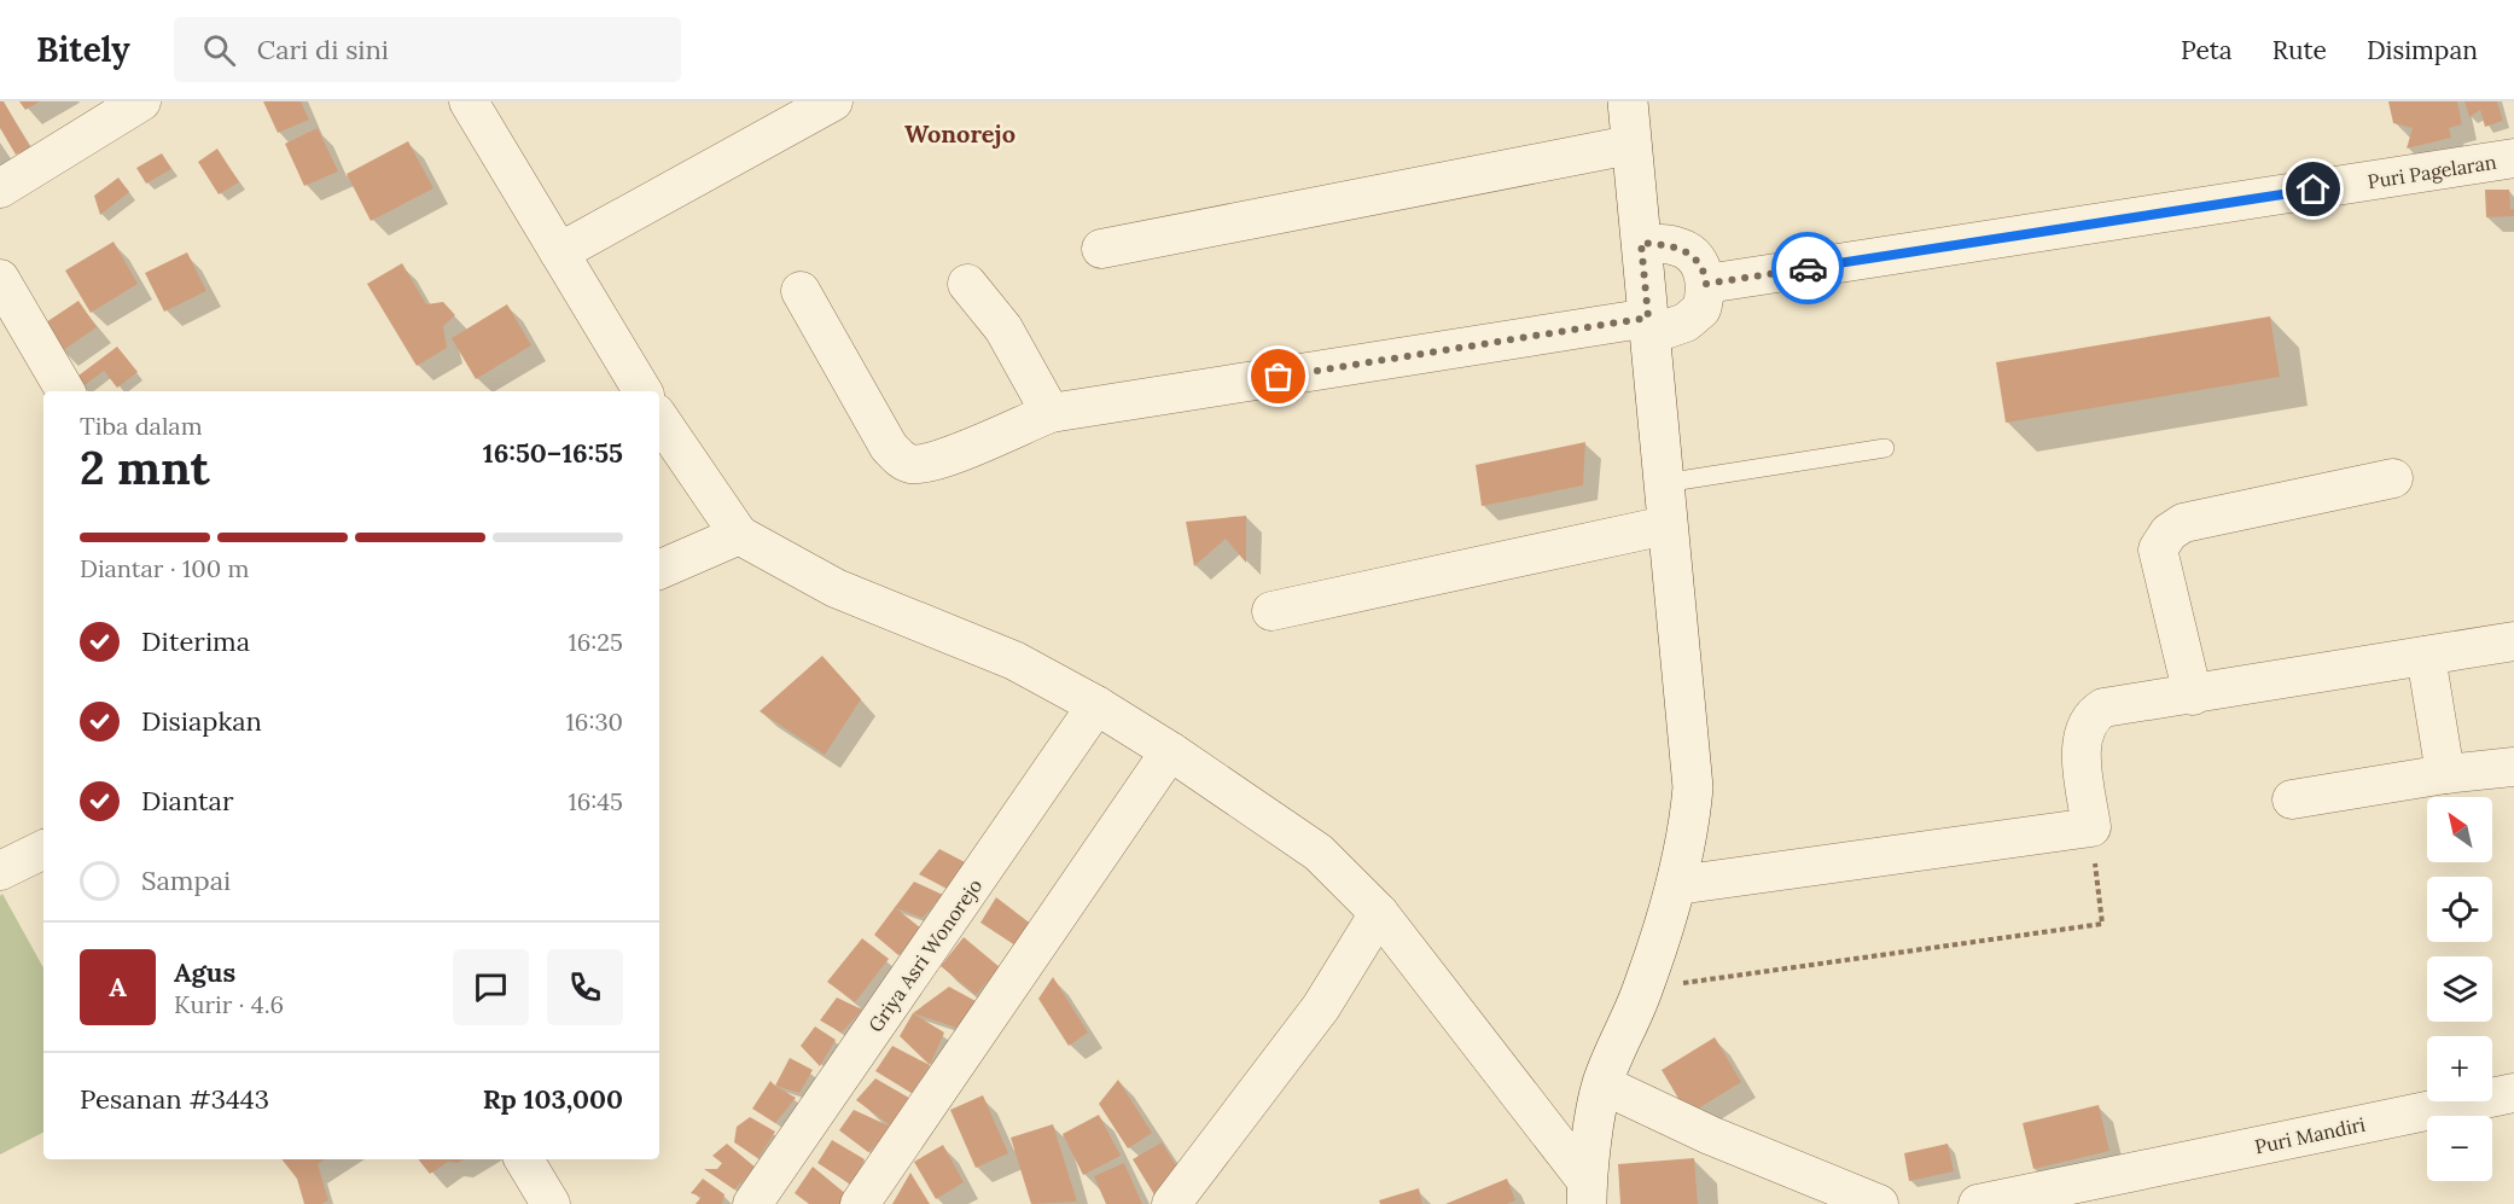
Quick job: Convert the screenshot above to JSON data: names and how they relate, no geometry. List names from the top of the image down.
{
  "streets": {
    "street": ["Puri Pagelaran", "Griya Asri Wonorejo", "Puri Mandiri"]
  },
  "districts": ["Wonorejo"],
  "north": "top left",
  "page": {
    "header": "Bitely",
    "search": "Cari di sini",
    "nav": ["Peta", "Rute", "Disimpan"],
    "heading": ["2 mnt", "Tiba dalam", "16:50–16:55"],
    "panel": [
      "Agus",
      "Kurir · 4.6",
      "Pesanan #3443",
      "Rp 103,000"
    ],
    "bar": "Diantar · 100 m",
    "list": [
      ["Diterima", "16:25"],
      ["Disiapkan", "16:30"],
      ["Diantar", "16:45"],
      "Sampai"
    ],
    "map_buttons": ["+", "−"],
    "round": "A"
  }
}
